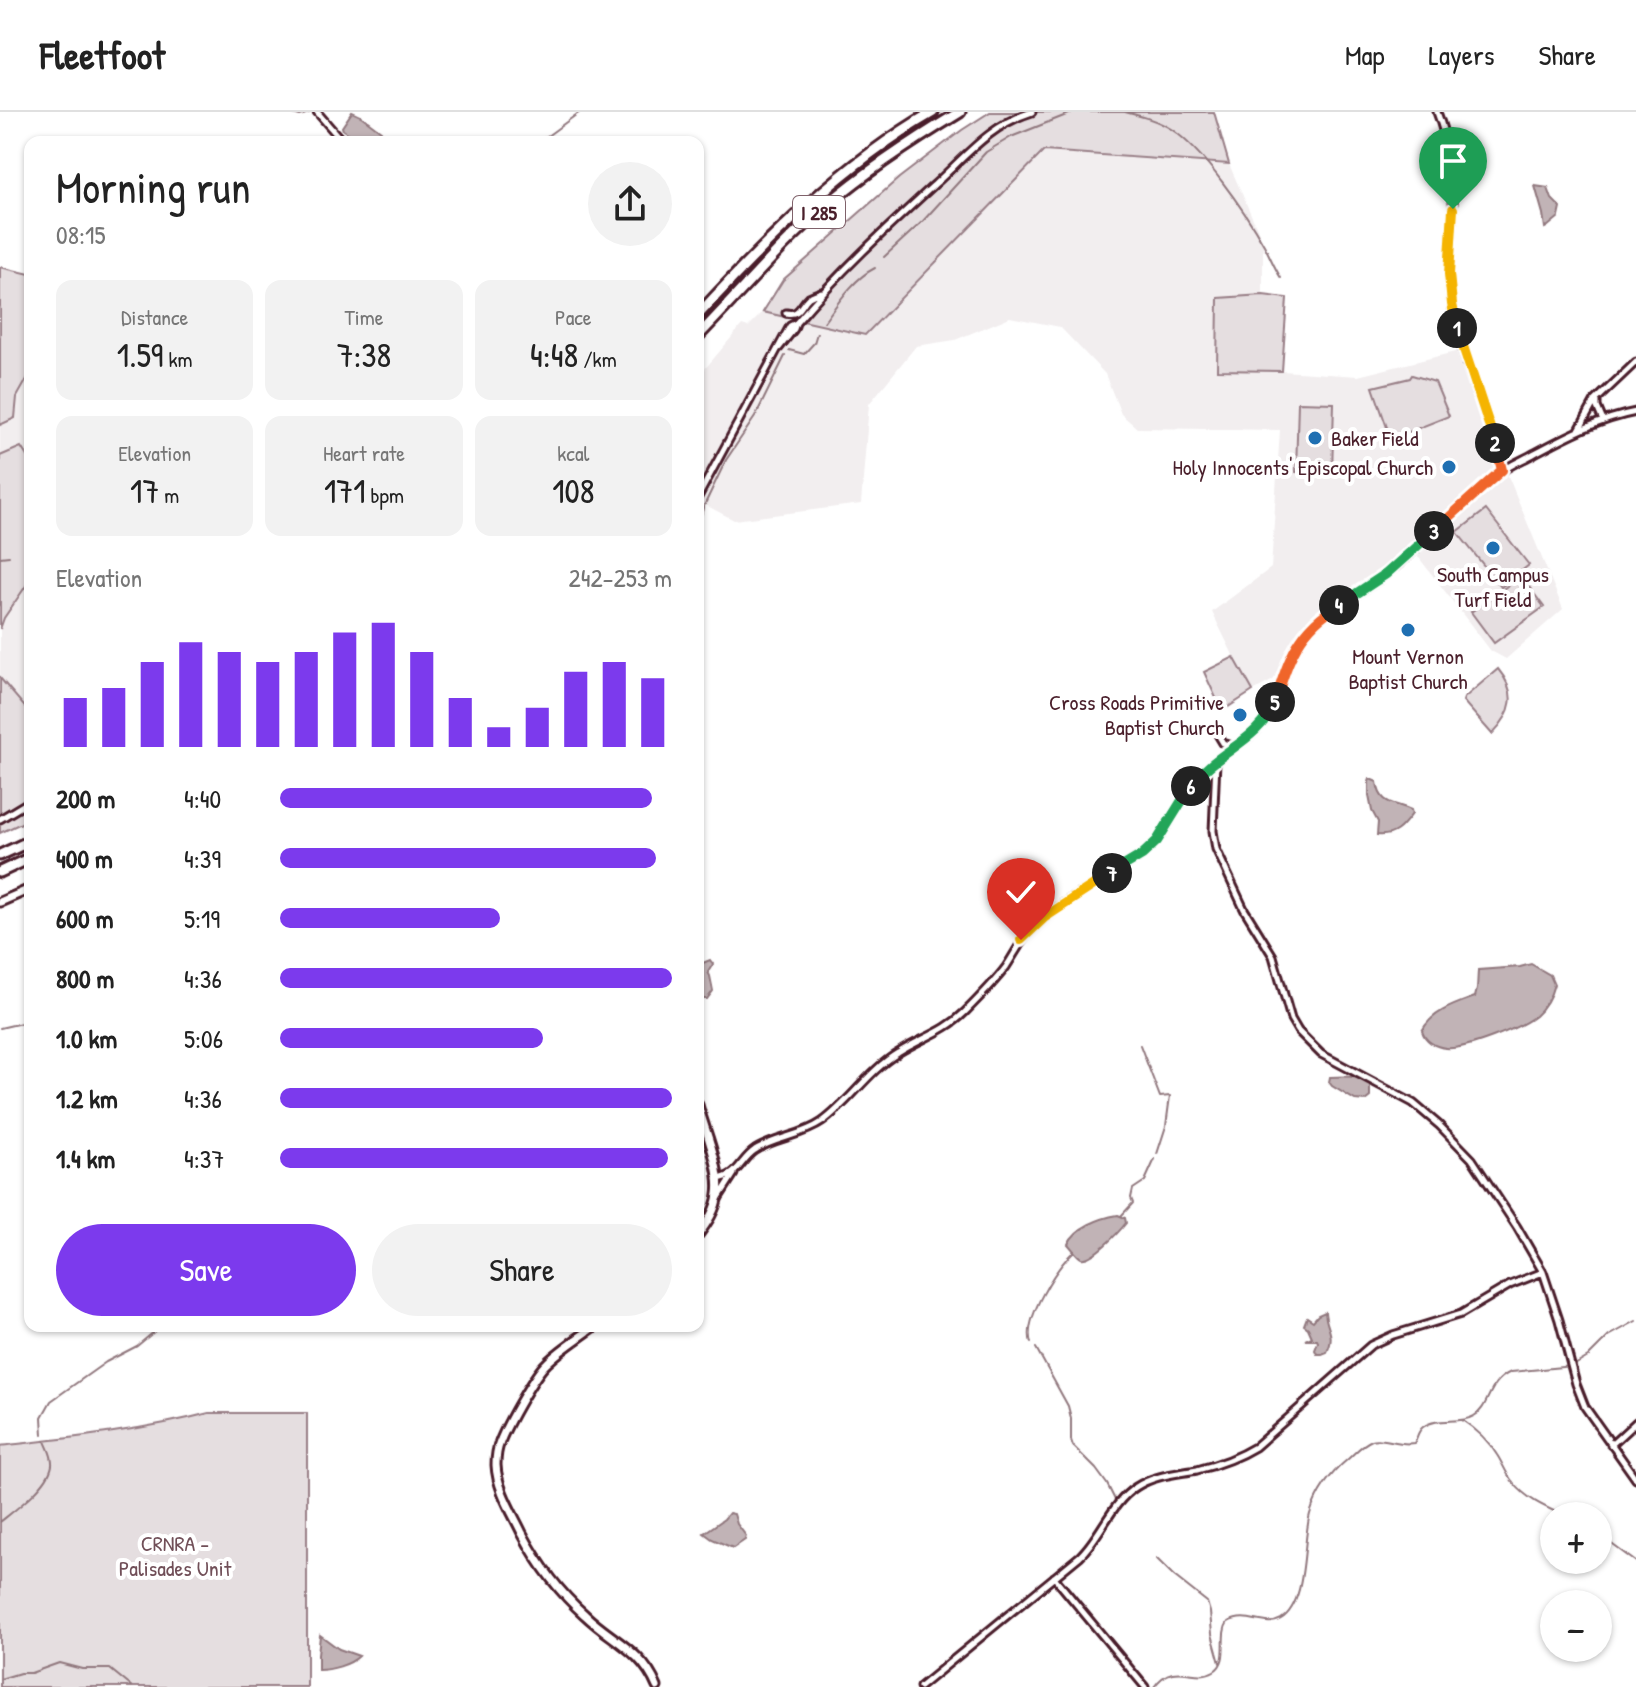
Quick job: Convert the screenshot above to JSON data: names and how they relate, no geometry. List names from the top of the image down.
{
  "streets": {
    "highway": ["I 285"]
  },
  "parks": ["CRNRA - Palisades Unit"],
  "places": [
    "Baker Field",
    "Holy Innocents' Episcopal Church",
    "South Campus Turf Field",
    "Mount Vernon Baptist Church",
    "Cross Roads Primitive Baptist Church"
  ],
  "page": {
    "header": "Fleetfoot",
    "nav": ["Map", "Layers", "Share"],
    "heading": ["Morning run", "08:15"],
    "stats": [
      ["Distance", "1.59 km"],
      ["Time", "7:38"],
      ["Pace", "4:48 /km"],
      ["Elevation", "17 m"],
      ["Heart rate", "171 bpm"],
      ["kcal", "108"]
    ],
    "pins": [
      "1",
      "2",
      "3",
      "4",
      "5",
      "6",
      "7"
    ],
    "chart": ["Elevation", "242–253 m"],
    "list": [
      {
        "name": "200 m",
        "note": "4:40"
      },
      {
        "name": "400 m",
        "note": "4:39"
      },
      {
        "name": "600 m",
        "note": "5:19"
      },
      {
        "name": "800 m",
        "note": "4:36"
      },
      {
        "name": "1.0 km",
        "note": "5:06"
      },
      {
        "name": "1.2 km",
        "note": "4:36"
      },
      {
        "name": "1.4 km",
        "note": "4:37"
      }
    ],
    "buttons": ["Save", "Share"],
    "map_buttons": ["+", "−"]
  }
}
